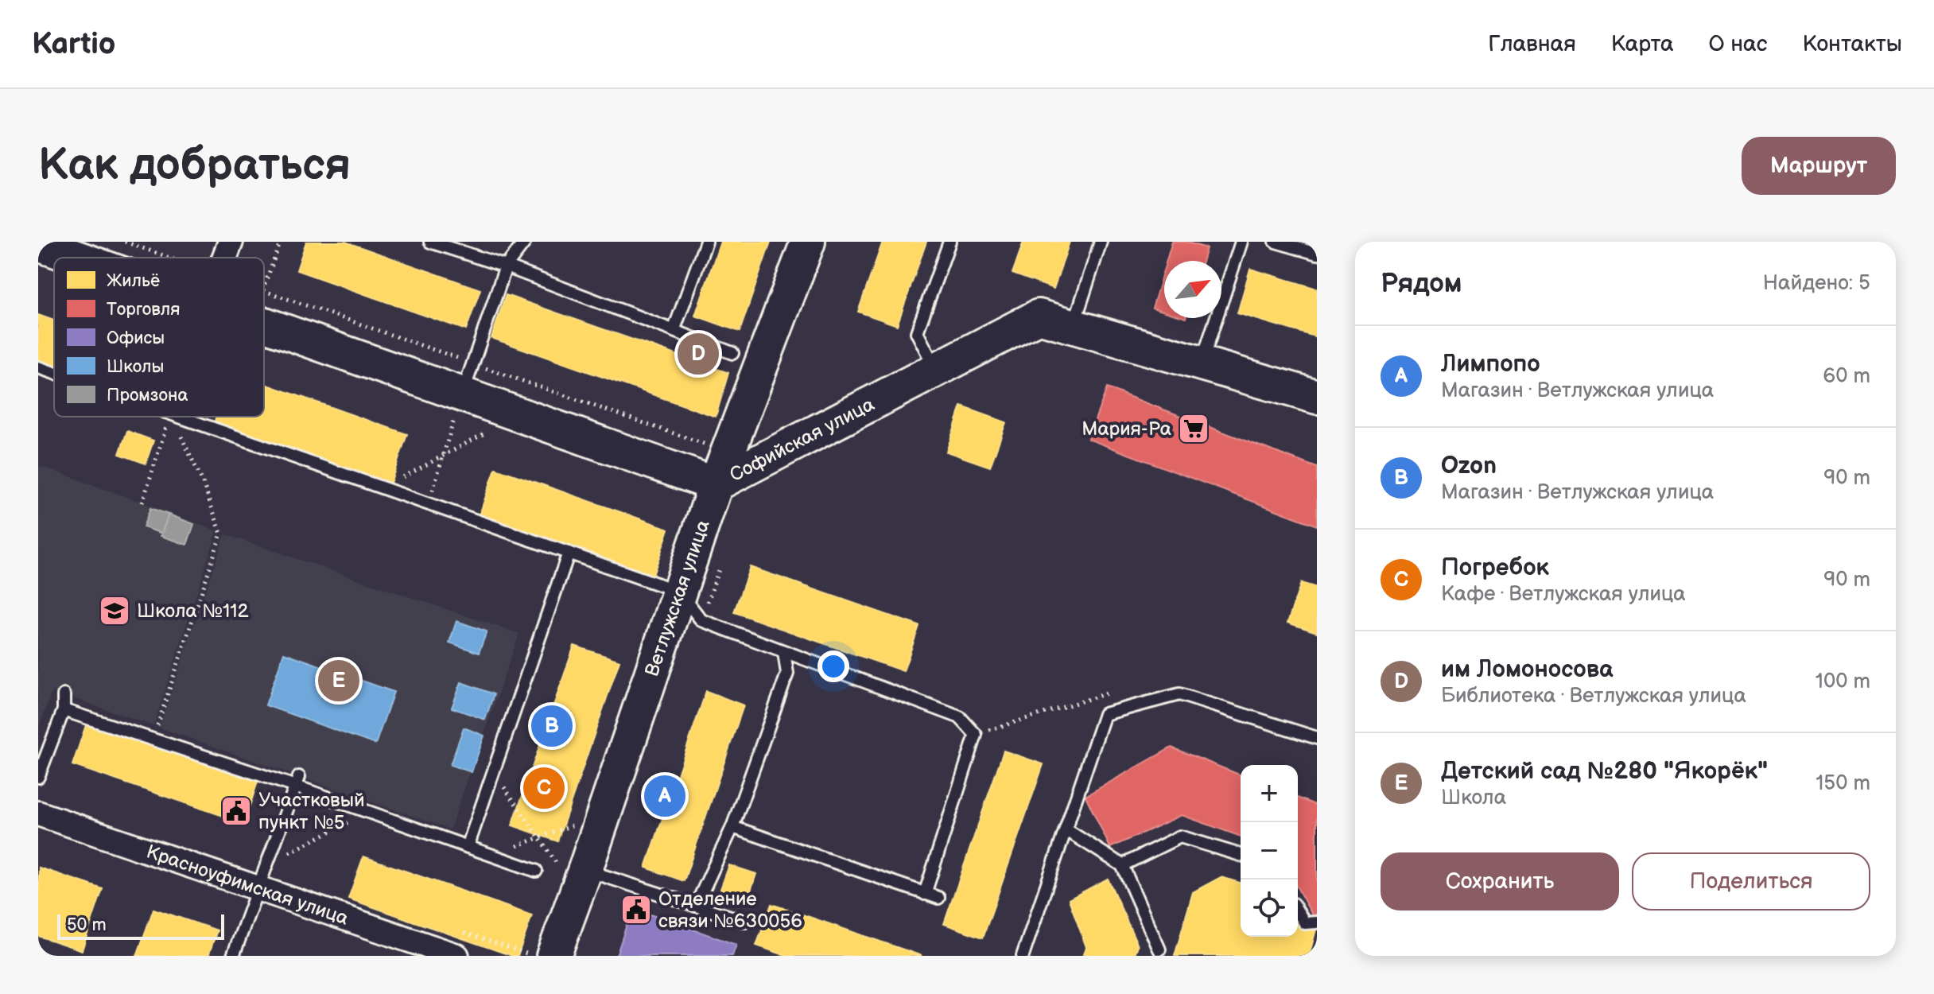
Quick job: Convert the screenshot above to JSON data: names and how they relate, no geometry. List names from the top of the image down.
{
  "streets": {
    "main road": ["Софийская улица", "Ветлужская улица"],
    "street": ["Красноуфимская улица"]
  },
  "crossings": [
    ["Софийская улица", "Ветлужская улица"]
  ],
  "places": {
    "supermarket": ["Мария-Ра"],
    "school or university": ["Школа №112"],
    "public building": ["Участковый пункт №5", "Отделение связи №630056"]
  },
  "legend": [
    "Жильё",
    "Торговля",
    "Офисы",
    "Школы",
    "Промзона"
  ],
  "scale_bar": "50 m",
  "north": "top right",
  "page": {
    "header": "Kartio",
    "nav": [
      "Главная",
      "Карта",
      "О нас",
      "Контакты"
    ],
    "buttons": [
      "Маршрут",
      ["Сохранить", "Поделиться"]
    ],
    "title": "Как добраться",
    "heading": ["Рядом", "Найдено: 5"],
    "list": [
      {
        "mark": "A",
        "name": "Лимпопо",
        "note": "Магазин · Ветлужская улица",
        "value": "60 m"
      },
      {
        "mark": "B",
        "name": "Ozon",
        "note": "Магазин · Ветлужская улица",
        "value": "90 m"
      },
      {
        "mark": "C",
        "name": "Погребок",
        "note": "Кафе · Ветлужская улица",
        "value": "90 m"
      },
      {
        "mark": "D",
        "name": "им Ломоносова",
        "note": "Библиотека · Ветлужская улица",
        "value": "100 m"
      },
      {
        "mark": "E",
        "name": "Детский сад №280 \"Якорёк\"",
        "note": "Школа",
        "value": "150 m"
      }
    ],
    "pins": [
      "D",
      "E",
      "B",
      "C",
      "A"
    ],
    "map_buttons": ["+", "−"],
    "scale": "50 m"
  }
}
